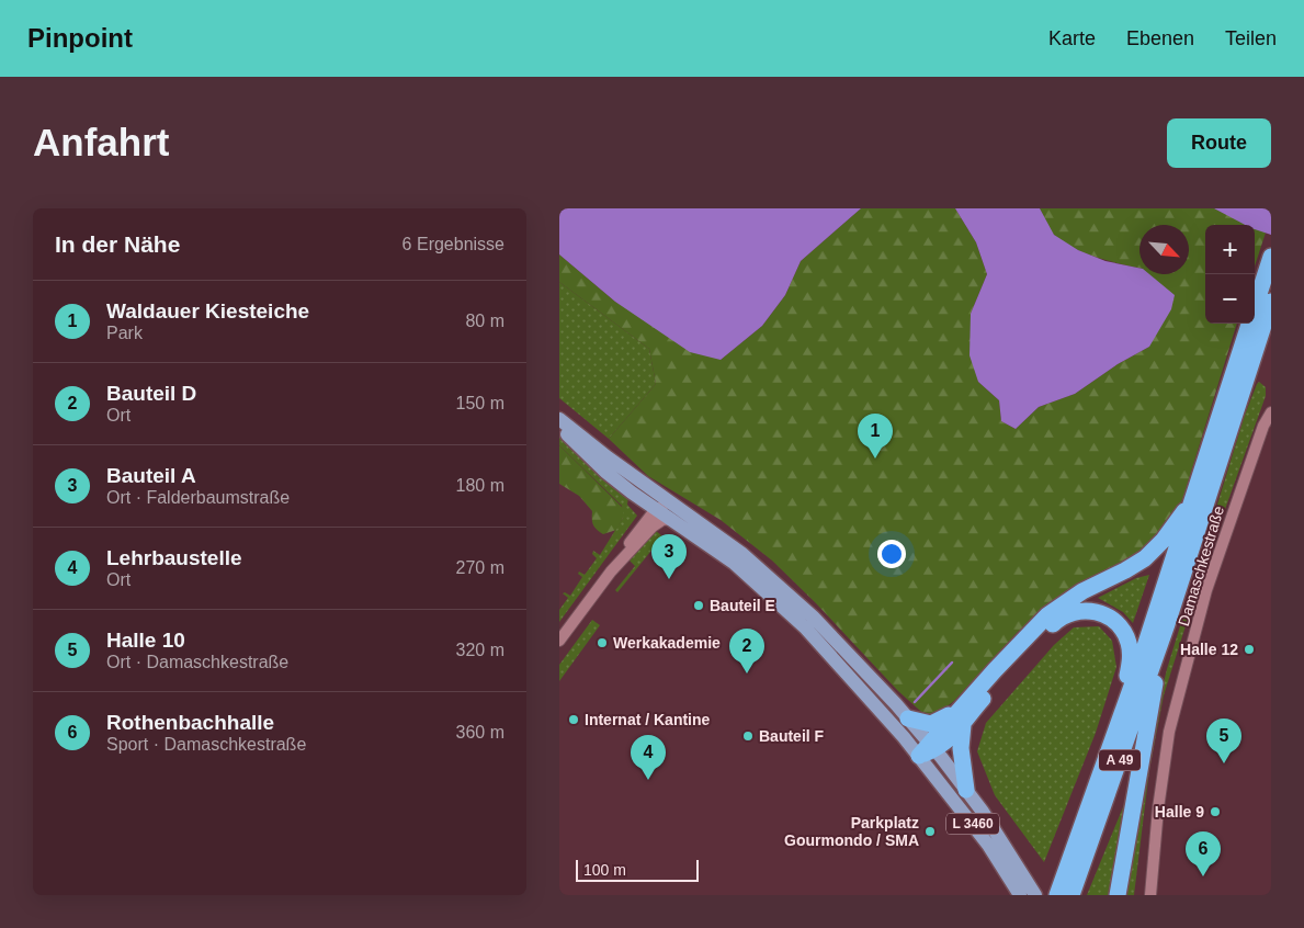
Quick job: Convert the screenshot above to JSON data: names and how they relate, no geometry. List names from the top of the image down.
{
  "streets": {
    "highway": ["A 49"],
    "main road": ["L 3460"],
    "street": ["Damaschkestraße"]
  },
  "places": [
    "Bauteil E",
    "Werkakademie",
    "Halle 12",
    "Internat / Kantine",
    "Bauteil F",
    "Halle 9",
    "Parkplatz Gourmondo / SMA"
  ],
  "scale_bar": "100 m",
  "north": "bottom right",
  "page": {
    "header": "Pinpoint",
    "nav": ["Karte", "Ebenen", "Teilen"],
    "buttons": "Route",
    "title": "Anfahrt",
    "heading": ["In der Nähe", "6 Ergebnisse"],
    "map_buttons": ["+", "−"],
    "list": [
      {
        "mark": "1",
        "name": "Waldauer Kiesteiche",
        "note": "Park",
        "value": "80 m"
      },
      {
        "mark": "2",
        "name": "Bauteil D",
        "note": "Ort",
        "value": "150 m"
      },
      {
        "mark": "3",
        "name": "Bauteil A",
        "note": "Ort · Falderbaumstraße",
        "value": "180 m"
      },
      {
        "mark": "4",
        "name": "Lehrbaustelle",
        "note": "Ort",
        "value": "270 m"
      },
      {
        "mark": "5",
        "name": "Halle 10",
        "note": "Ort · Damaschkestraße",
        "value": "320 m"
      },
      {
        "mark": "6",
        "name": "Rothenbachhalle",
        "note": "Sport · Damaschkestraße",
        "value": "360 m"
      }
    ],
    "pins": [
      "1",
      "3",
      "2",
      "5",
      "4",
      "6"
    ],
    "scale": "100 m"
  }
}
